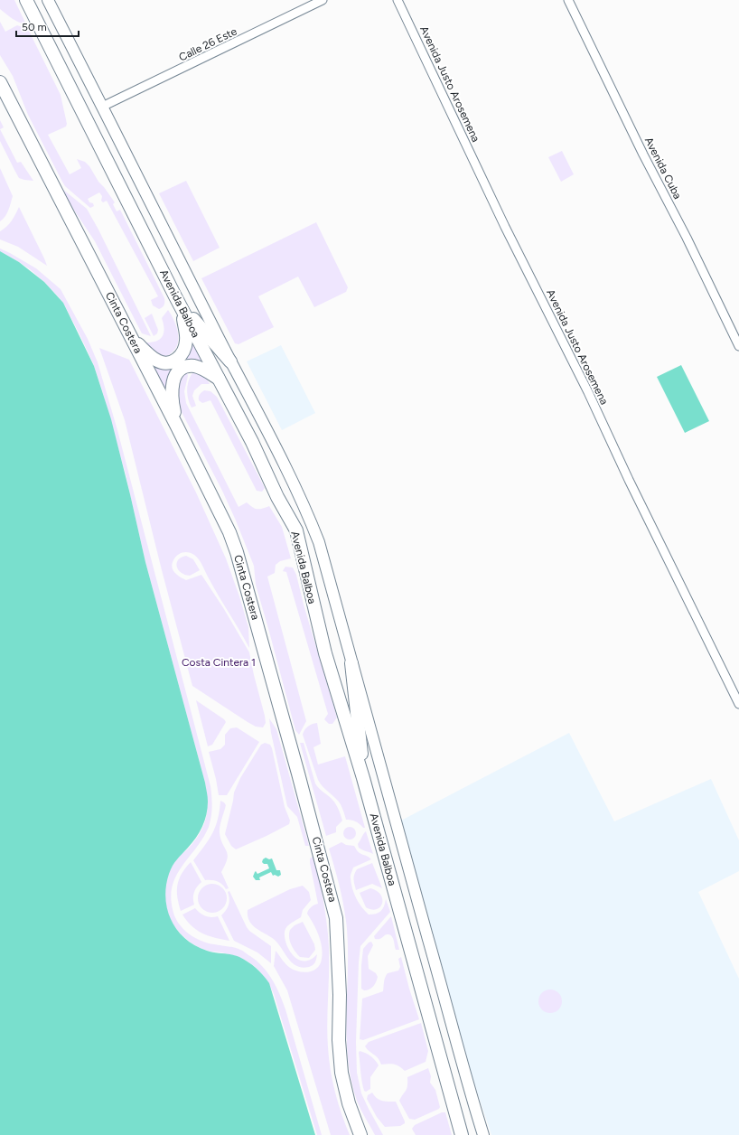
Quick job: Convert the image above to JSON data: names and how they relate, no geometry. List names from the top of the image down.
{
  "streets": {
    "highway": ["Avenida Balboa", "Cinta Costera"],
    "street": ["Calle 26 Este", "Avenida Justo Arosemena", "Avenida Cuba"]
  },
  "crossings": [
    ["Calle 26 Este", "Avenida Balboa"]
  ],
  "parks": ["Costa Cintera 1"],
  "scale_bar": "50 m"
}
